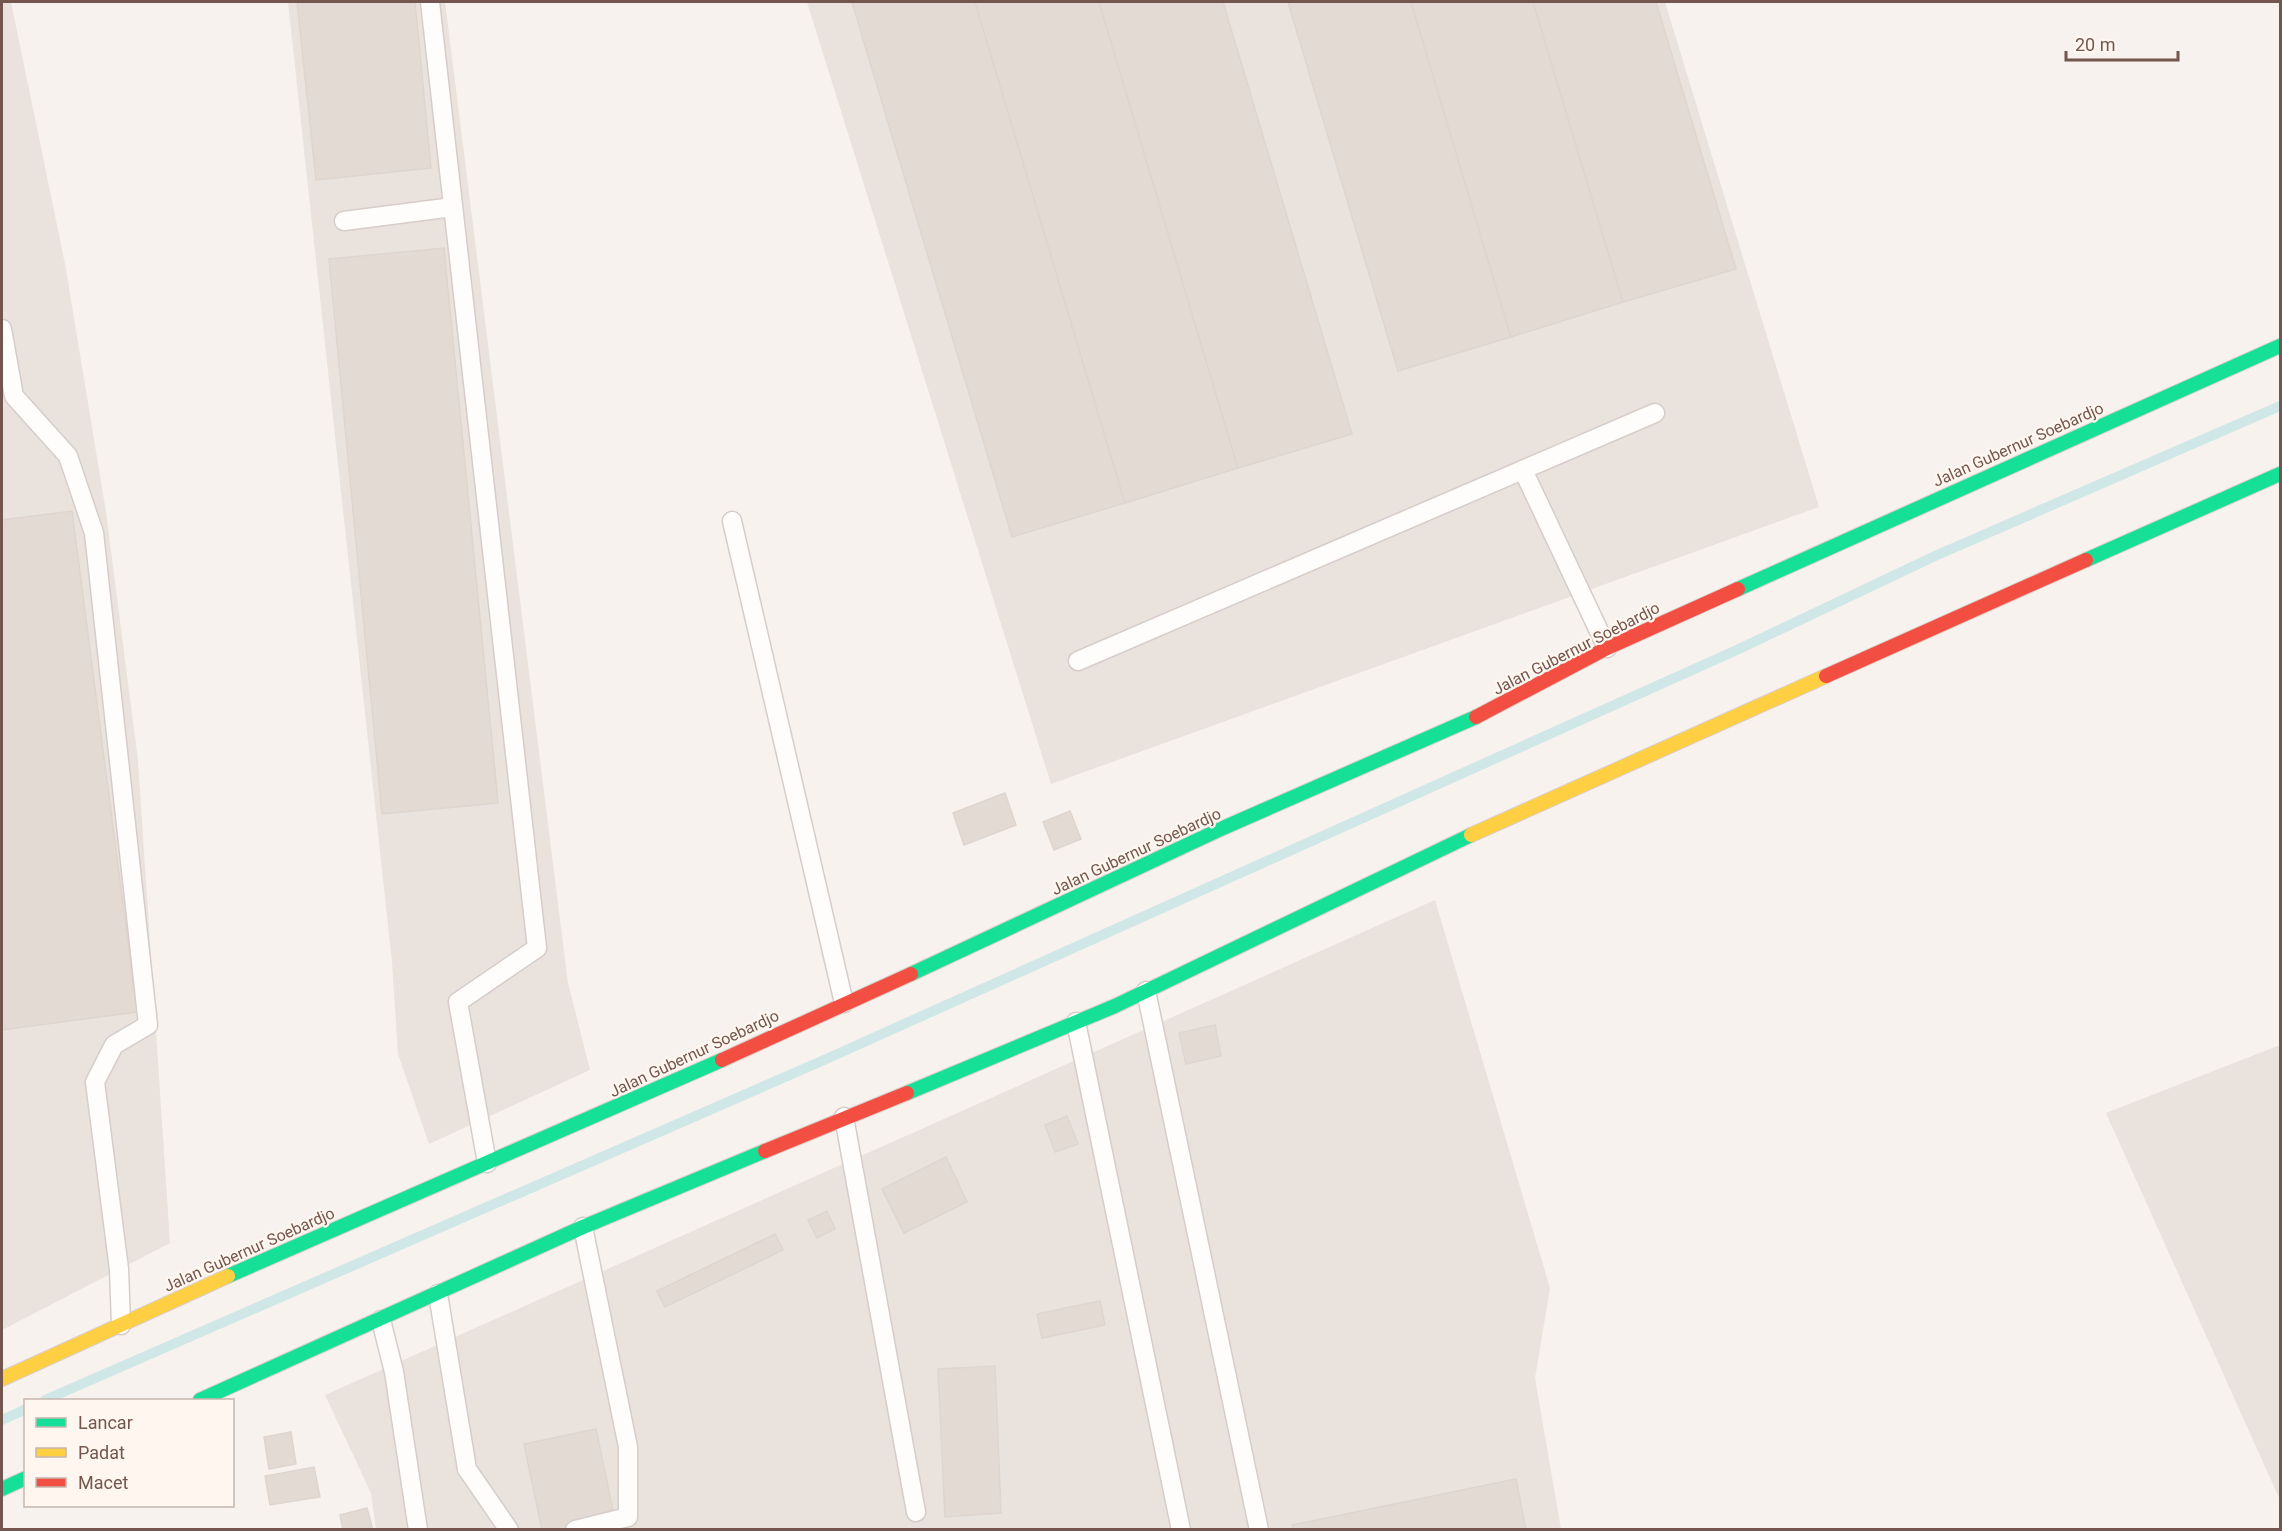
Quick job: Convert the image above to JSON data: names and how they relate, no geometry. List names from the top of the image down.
{
  "streets": {
    "highway": ["Jalan Gubernur Soebardjo"]
  },
  "legend": ["Lancar", "Padat", "Macet"],
  "scale_bar": "20 m"
}
